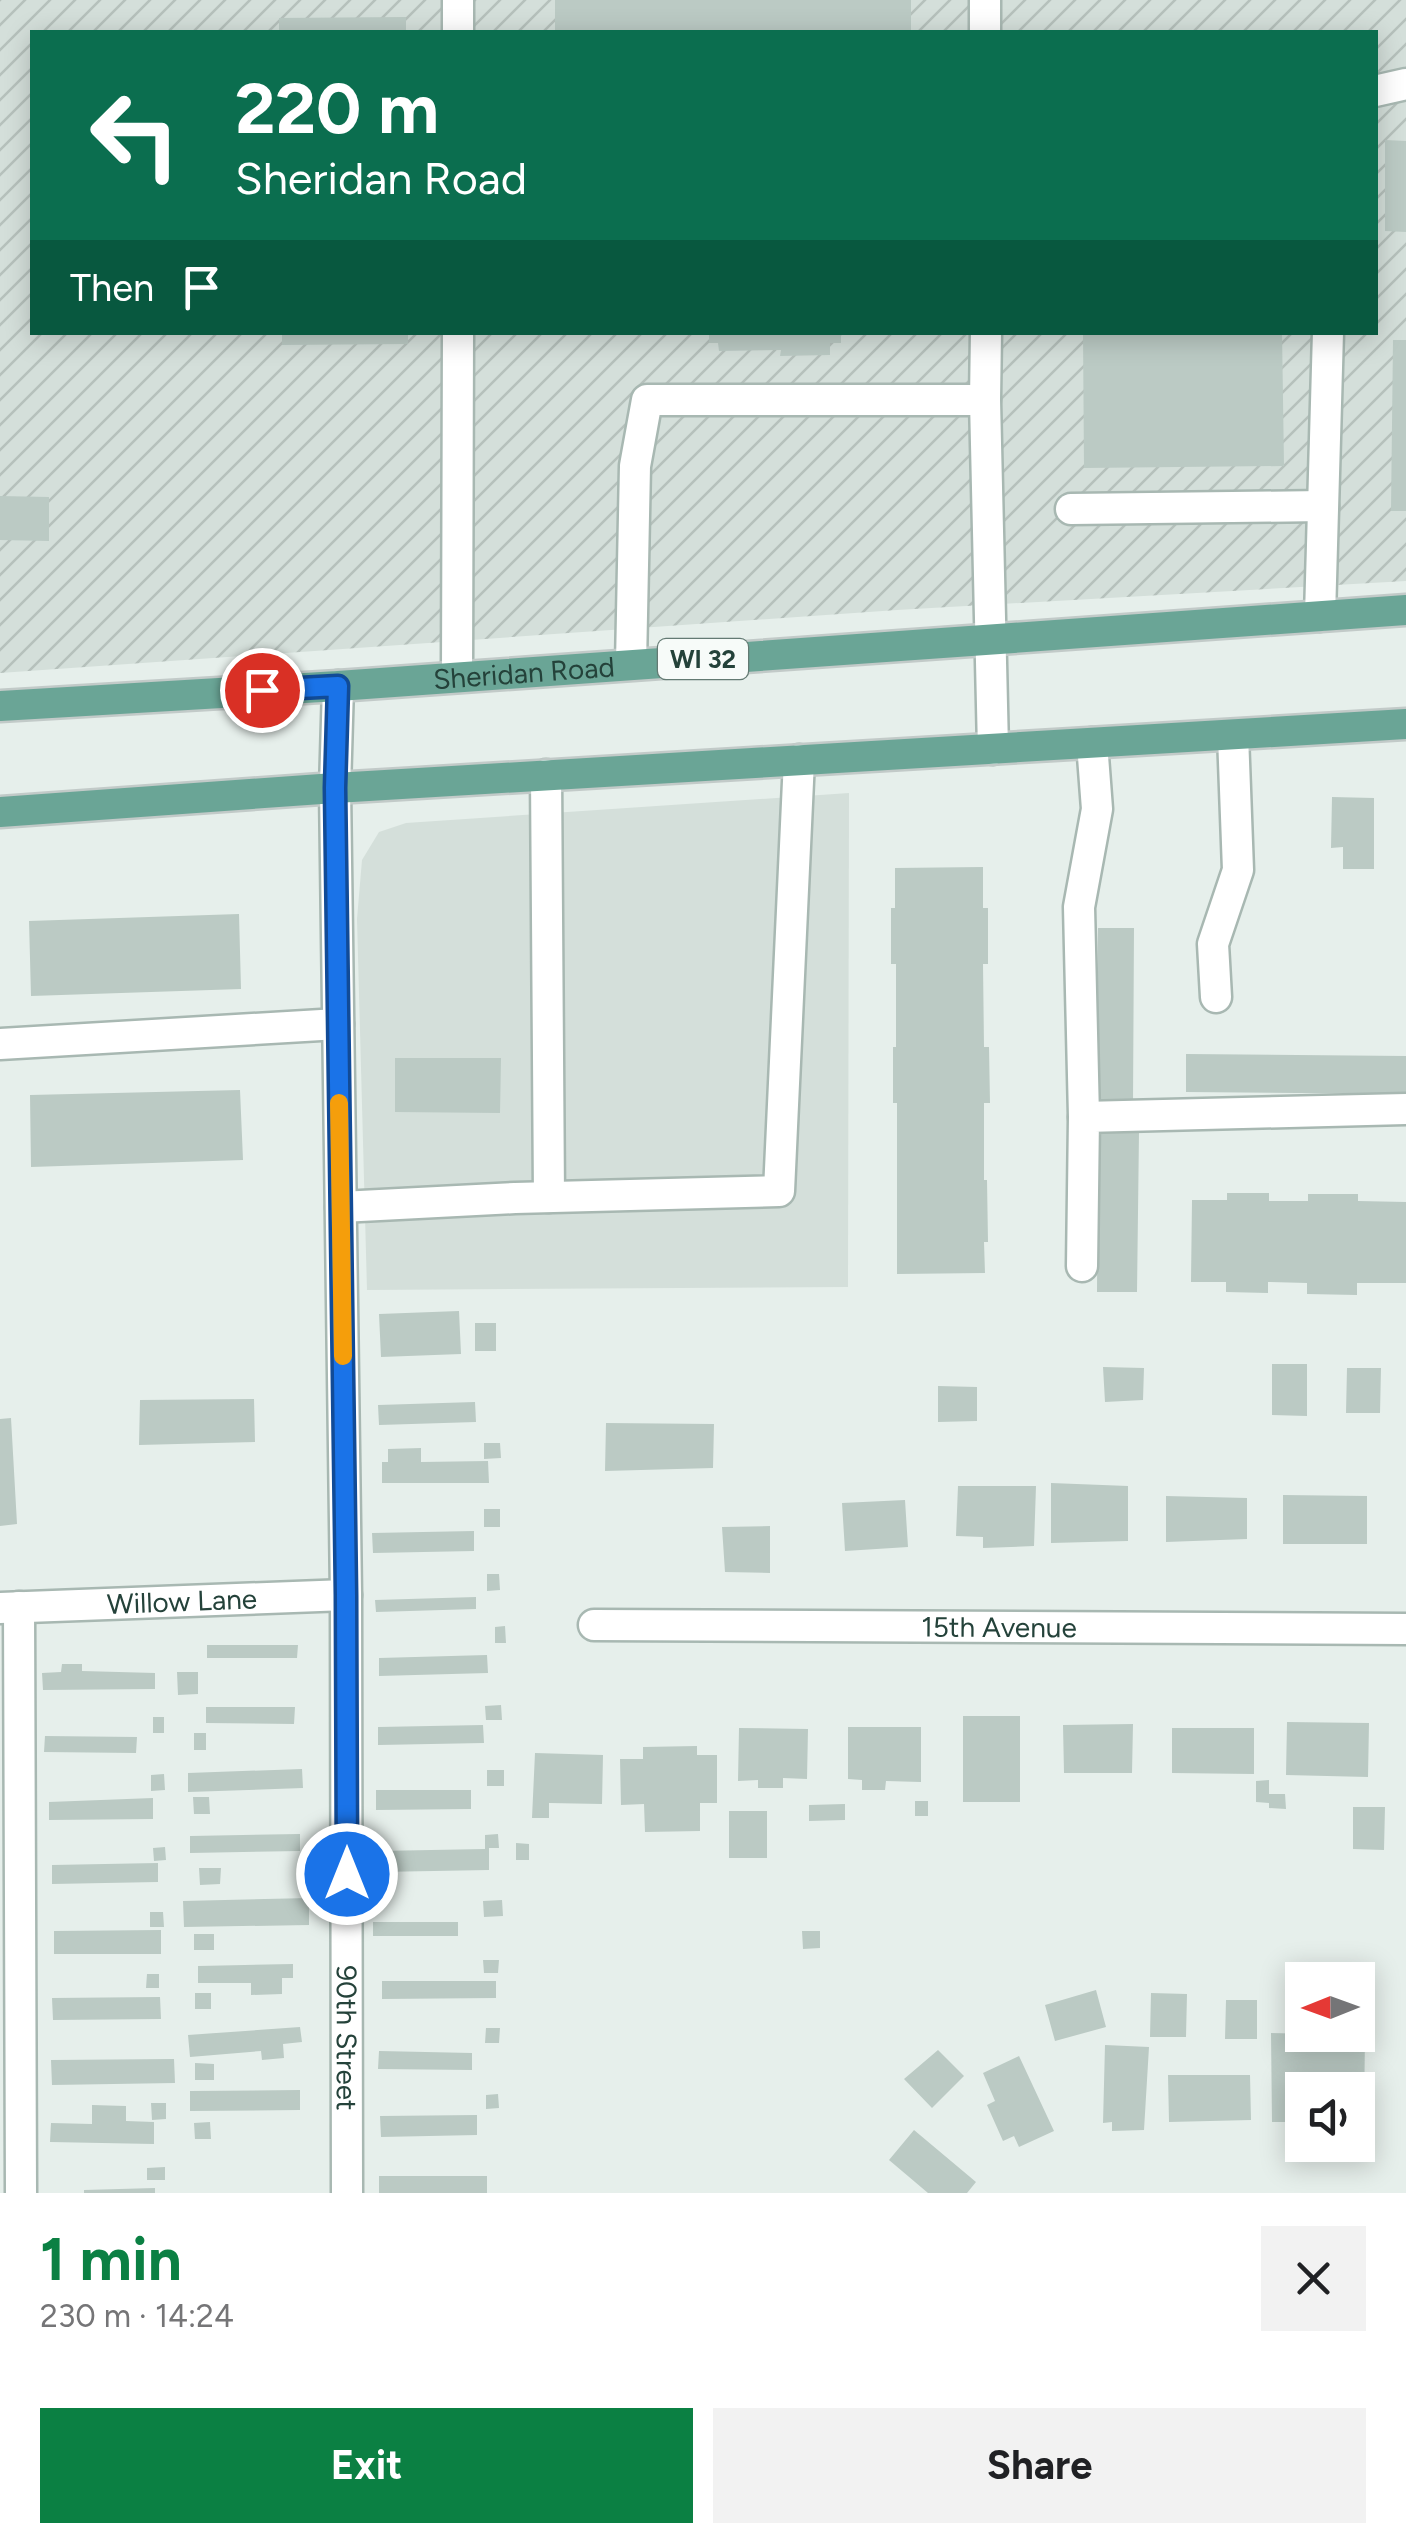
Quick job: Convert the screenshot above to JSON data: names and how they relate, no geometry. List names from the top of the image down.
{
  "streets": {
    "main road": ["WI 32", "Sheridan Road"],
    "street": ["Willow Lane", "15th Avenue", "90th Street"]
  },
  "crossings": [
    ["Sheridan Road", "90th Street"],
    ["Willow Lane", "90th Street"]
  ],
  "north": "left",
  "page": {
    "turn": ["220 m", "Sheridan Road"],
    "then": "Then",
    "heading": ["1 min", "230 m · 14:24"],
    "buttons": ["Exit", "Share"]
  }
}
